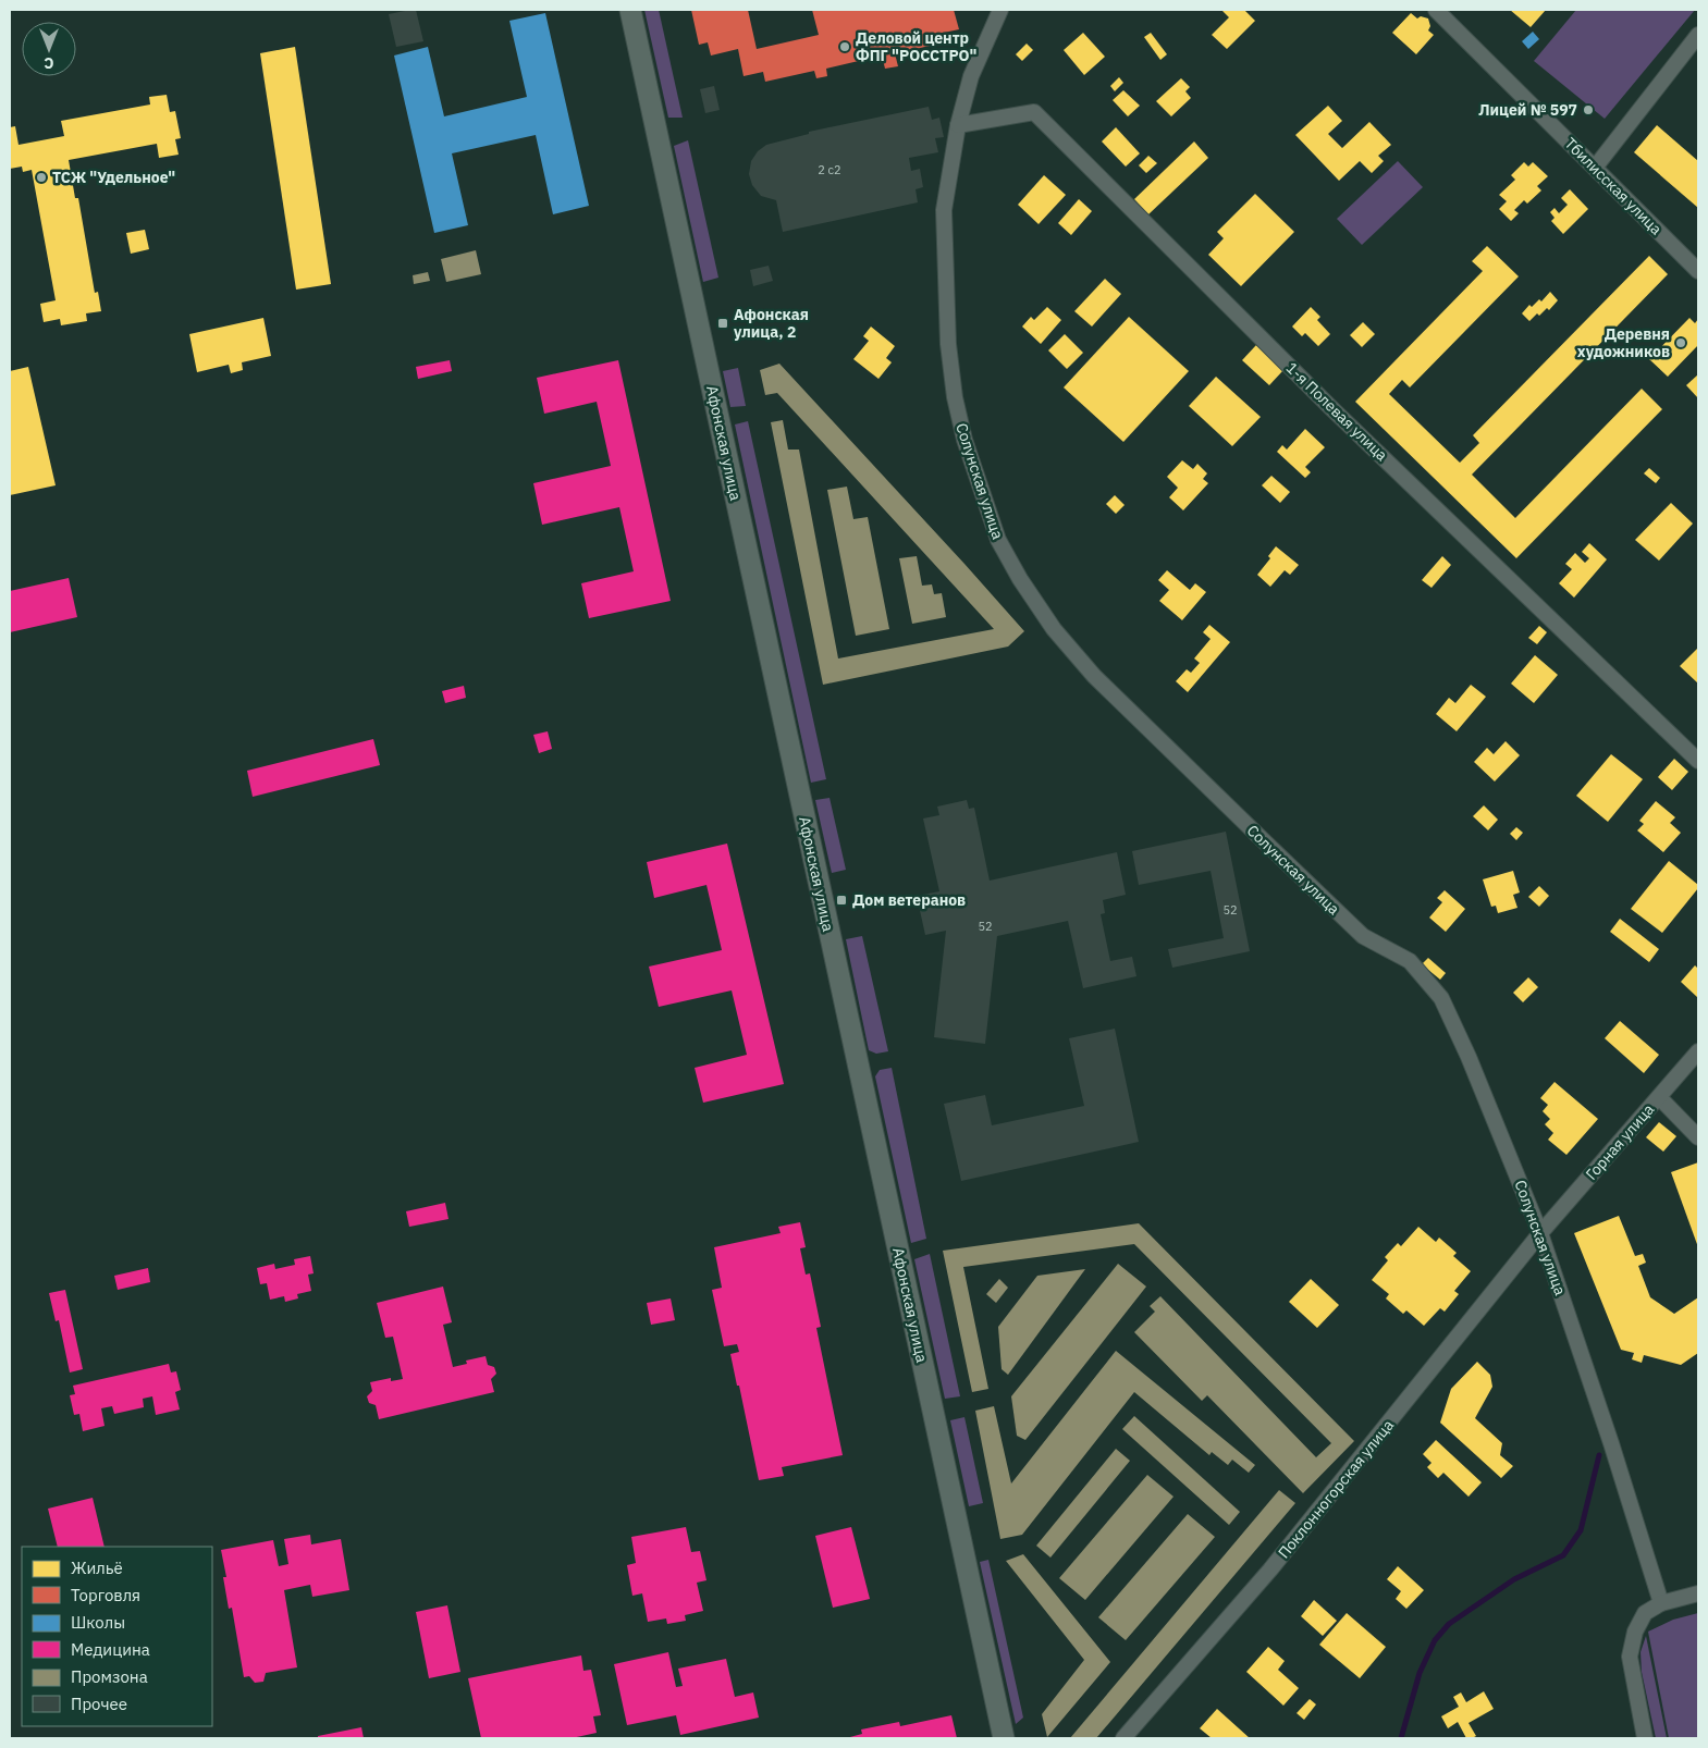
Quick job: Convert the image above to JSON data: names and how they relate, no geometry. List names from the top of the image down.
{
  "streets": {
    "street": [
      "Тбилисская улица",
      "1-я Полевая улица",
      "Афонская улица",
      "Солунская улица",
      "Горная улица",
      "Поклонногорская улица"
    ]
  },
  "crossings": [
    ["1-я Полевая улица", "Солунская улица"],
    ["Солунская улица", "Горная улица"],
    ["Солунская улица", "Поклонногорская улица"],
    ["Горная улица", "Поклонногорская улица"]
  ],
  "places": {
    "other": [
      "Деловой центр ФПГ \"РОССТРО\"",
      "Лицей № 597",
      "ТСЖ \"Удельное\"",
      "Деревня художников"
    ],
    "transit": ["Афонская улица, 2", "Дом ветеранов"]
  },
  "house_numbers": ["2 с2", "52", "52"],
  "legend": [
    "Жильё",
    "Торговля",
    "Школы",
    "Медицина",
    "Промзона",
    "Прочее"
  ],
  "north": "bottom"
}
